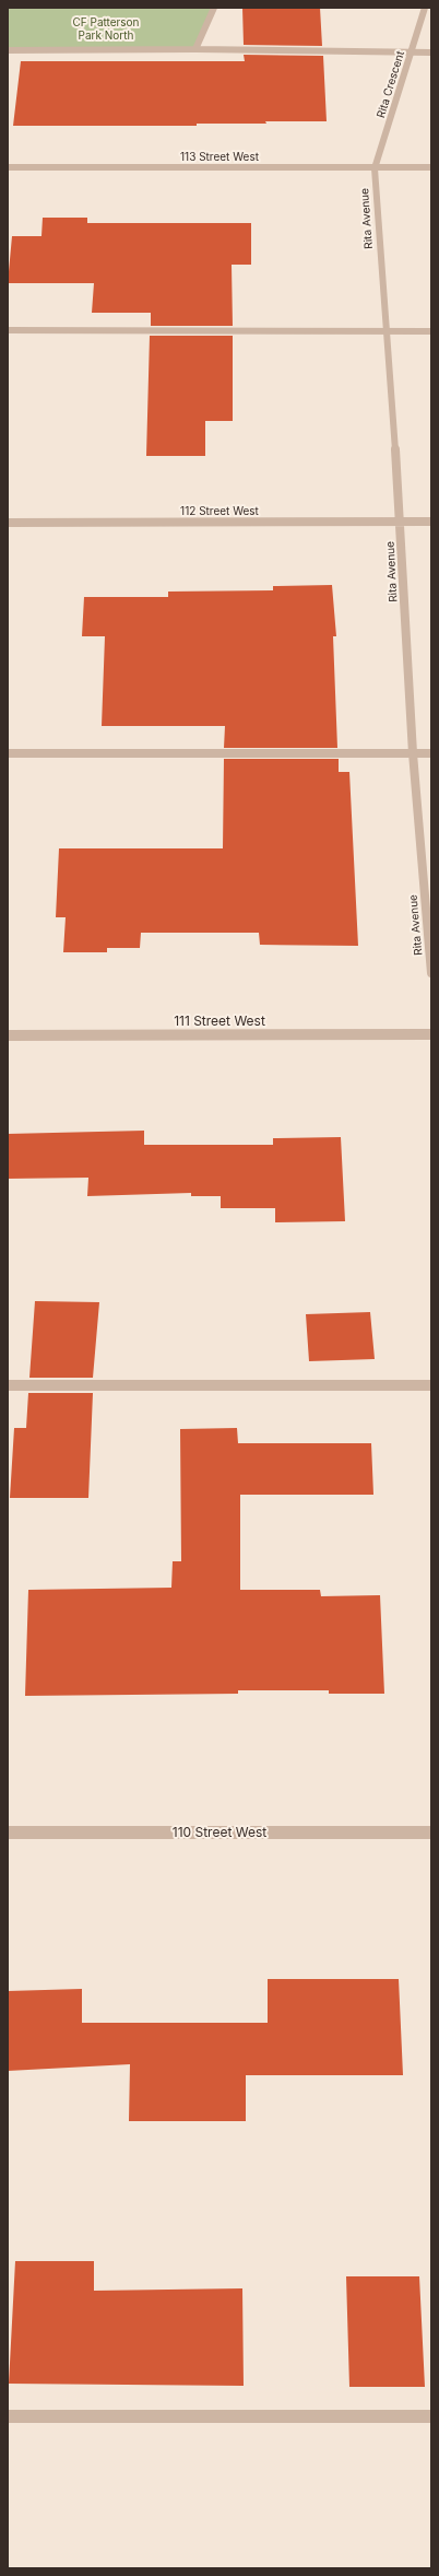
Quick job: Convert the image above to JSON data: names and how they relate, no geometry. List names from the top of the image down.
{
  "streets": {
    "street": [
      "Rita Crescent",
      "113 Street West",
      "Rita Avenue",
      "112 Street West",
      "111 Street West",
      "110 Street West"
    ]
  },
  "crossings": [
    ["Rita Crescent", "113 Street West"],
    ["Rita Crescent", "Rita Avenue"],
    ["113 Street West", "Rita Avenue"],
    ["Rita Avenue", "112 Street West"]
  ],
  "parks": ["CF Patterson Park North"]
}
